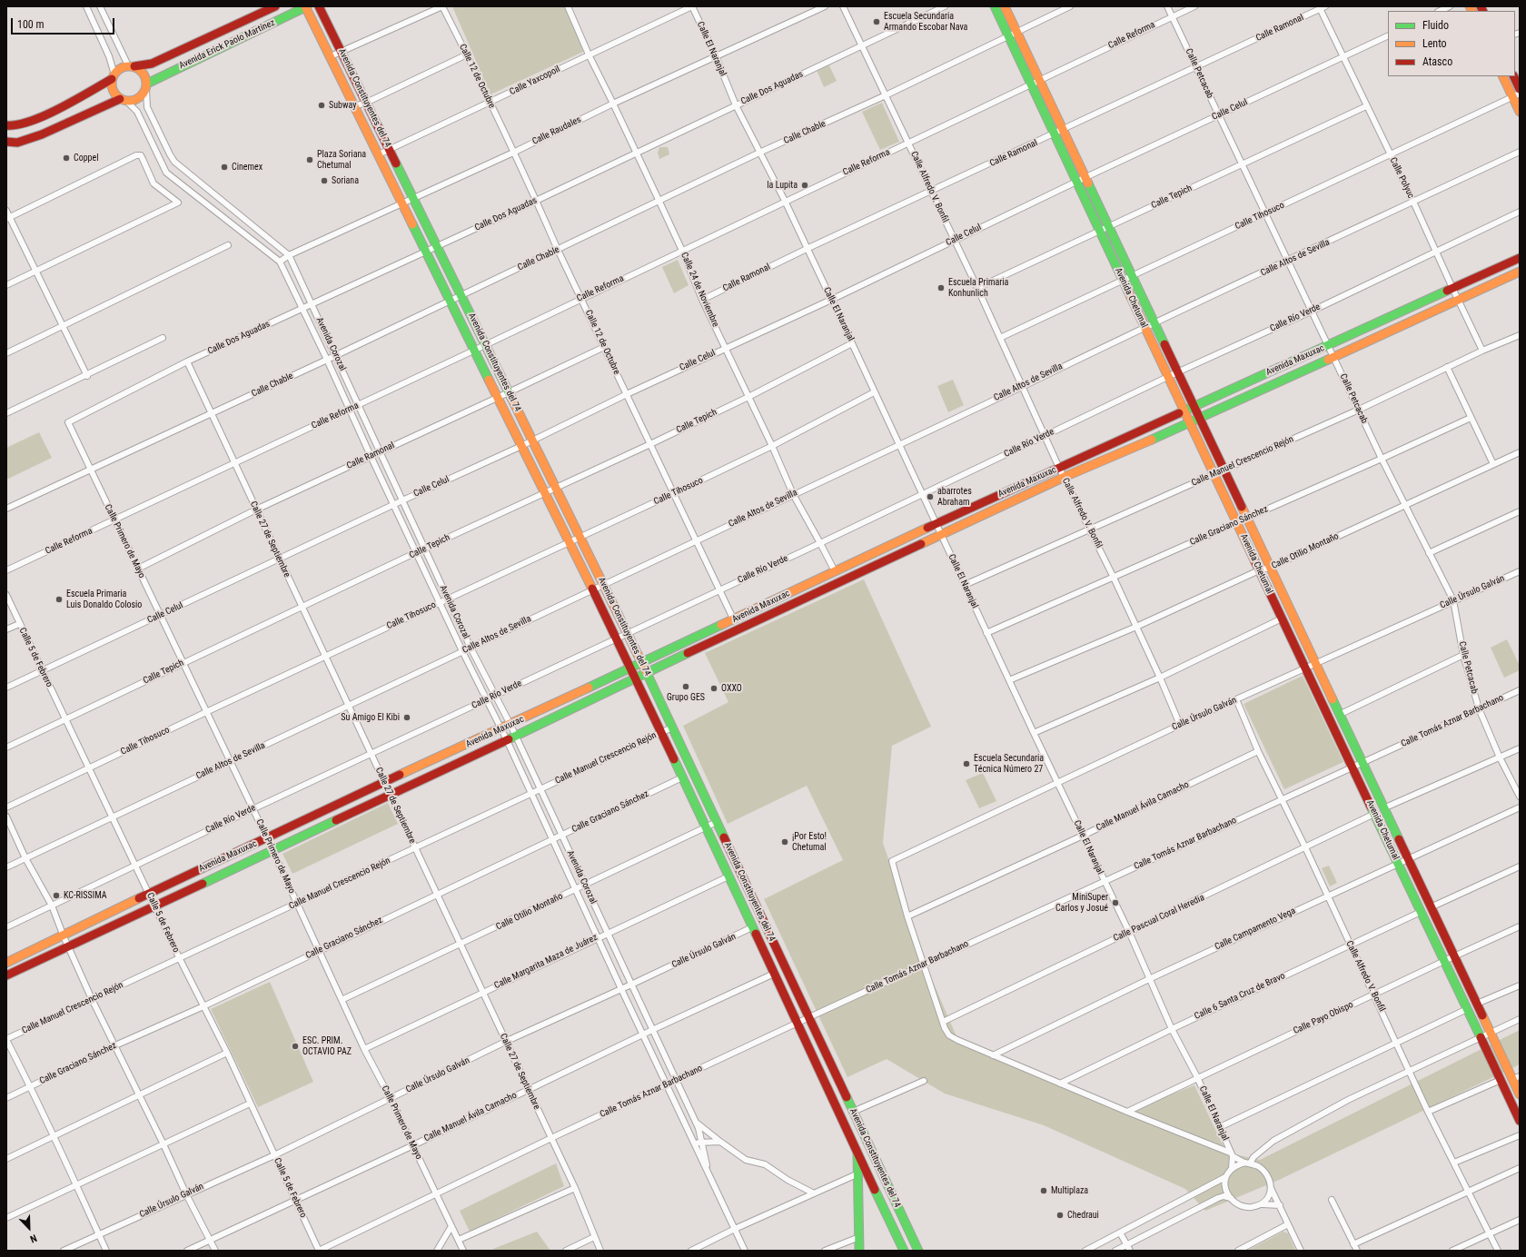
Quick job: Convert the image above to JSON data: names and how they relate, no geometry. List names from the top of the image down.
{
  "streets": {
    "main road": [
      "Avenida Erick Paolo Martínez",
      "Avenida Constituyentes del 74",
      "Avenida Chetumal",
      "Avenida Maxuxac"
    ],
    "street": [
      "Calle Ramonal",
      "Calle Reforma",
      "Calle El Naranjal",
      "Calle Petcacab",
      "Calle 12 de Octubre",
      "Calle Yaxcopoil",
      "Calle Dos Aguadas",
      "Calle Celul",
      "Calle Raudales",
      "Calle Chable",
      "Calle Polyuc",
      "Calle Alfredo V. Bonfil",
      "Calle Tepich",
      "Calle Tihosuco",
      "Calle Altos de Sevilla",
      "Calle 24 de Noviembre",
      "Calle Río Verde",
      "Avenida Corozal",
      "Calle Manuel Crescencio Rejón",
      "Calle Graciano Sánchez",
      "Calle 27 de Septiembre",
      "Calle Primero de Mayo",
      "Calle Otilio Montaño",
      "Calle Úrsulo Galván",
      "Calle 5 de Febrero",
      "Calle Tomás Aznar Barbachano",
      "Calle Manuel Ávila Camacho",
      "Calle Pascual Coral Heredia",
      "Calle Campamento Vega",
      "Calle Margarita Maza de Juárez",
      "Calle 6 Santa Cruz de Bravo",
      "Calle Payo Obispo"
    ]
  },
  "crossings": [
    ["Calle Ramonal", "Calle El Naranjal"],
    ["Calle Ramonal", "Calle Petcacab"],
    ["Calle Ramonal", "Calle 12 de Octubre"],
    ["Calle Ramonal", "Avenida Constituyentes del 74"],
    ["Calle Ramonal", "Calle Polyuc"],
    ["Calle Ramonal", "Calle Alfredo V. Bonfil"],
    ["Calle Ramonal", "Calle 24 de Noviembre"],
    ["Calle Ramonal", "Avenida Chetumal"],
    ["Calle Ramonal", "Avenida Corozal"],
    ["Calle Ramonal", "Calle 27 de Septiembre"],
    ["Calle Ramonal", "Calle Primero de Mayo"],
    ["Calle Reforma", "Calle El Naranjal"],
    ["Calle Reforma", "Calle Petcacab"],
    ["Calle Reforma", "Calle 12 de Octubre"],
    ["Calle Reforma", "Avenida Constituyentes del 74"],
    ["Calle Reforma", "Calle Alfredo V. Bonfil"],
    ["Calle Reforma", "Calle 24 de Noviembre"],
    ["Calle Reforma", "Avenida Chetumal"],
    ["Calle Reforma", "Avenida Corozal"],
    ["Calle Reforma", "Calle 27 de Septiembre"],
    ["Calle Reforma", "Calle Primero de Mayo"],
    ["Avenida Erick Paolo Martínez", "Avenida Constituyentes del 74"],
    ["Avenida Erick Paolo Martínez", "Avenida Corozal"],
    ["Calle El Naranjal", "Calle Yaxcopoil"],
    ["Calle El Naranjal", "Calle Dos Aguadas"],
    ["Calle El Naranjal", "Calle Celul"],
    ["Calle El Naranjal", "Calle Raudales"],
    ["Calle El Naranjal", "Calle Chable"],
    ["Calle El Naranjal", "Calle Tepich"],
    ["Calle El Naranjal", "Calle Tihosuco"],
    ["Calle El Naranjal", "Calle Altos de Sevilla"],
    ["Calle El Naranjal", "Calle Río Verde"],
    ["Calle El Naranjal", "Avenida Maxuxac"],
    ["Calle El Naranjal", "Calle Manuel Crescencio Rejón"],
    ["Calle El Naranjal", "Calle Graciano Sánchez"],
    ["Calle El Naranjal", "Calle Otilio Montaño"],
    ["Calle El Naranjal", "Calle Úrsulo Galván"],
    ["Calle El Naranjal", "Calle Tomás Aznar Barbachano"],
    ["Calle El Naranjal", "Calle Manuel Ávila Camacho"],
    ["Calle El Naranjal", "Calle Pascual Coral Heredia"],
    ["Calle El Naranjal", "Calle Campamento Vega"],
    ["Calle El Naranjal", "Calle 6 Santa Cruz de Bravo"],
    ["Calle El Naranjal", "Calle Payo Obispo"],
    ["Calle Petcacab", "Calle Celul"],
    ["Calle Petcacab", "Calle Tepich"],
    ["Calle Petcacab", "Calle Tihosuco"],
    ["Calle Petcacab", "Calle Altos de Sevilla"],
    ["Calle Petcacab", "Calle Río Verde"],
    ["Calle Petcacab", "Avenida Maxuxac"],
    ["Calle Petcacab", "Calle Manuel Crescencio Rejón"],
    ["Calle Petcacab", "Calle Graciano Sánchez"],
    ["Calle Petcacab", "Calle Otilio Montaño"],
    ["Calle Petcacab", "Calle Úrsulo Galván"],
    ["Calle Petcacab", "Calle Tomás Aznar Barbachano"],
    ["Calle 12 de Octubre", "Calle Yaxcopoil"],
    ["Calle 12 de Octubre", "Calle Dos Aguadas"],
    ["Calle 12 de Octubre", "Calle Celul"],
    ["Calle 12 de Octubre", "Calle Raudales"],
    ["Calle 12 de Octubre", "Calle Chable"],
    ["Calle 12 de Octubre", "Calle Tepich"],
    ["Calle 12 de Octubre", "Calle Tihosuco"],
    ["Calle 12 de Octubre", "Calle Altos de Sevilla"],
    ["Calle 12 de Octubre", "Calle Río Verde"],
    ["Calle 12 de Octubre", "Avenida Maxuxac"],
    ["Calle Yaxcopoil", "Avenida Constituyentes del 74"],
    ["Calle Yaxcopoil", "Calle 24 de Noviembre"],
    ["Calle Dos Aguadas", "Avenida Constituyentes del 74"],
    ["Calle Dos Aguadas", "Calle Alfredo V. Bonfil"],
    ["Calle Dos Aguadas", "Calle 24 de Noviembre"],
    ["Calle Dos Aguadas", "Avenida Corozal"],
    ["Calle Dos Aguadas", "Calle 27 de Septiembre"],
    ["Calle Dos Aguadas", "Calle Primero de Mayo"],
    ["Avenida Constituyentes del 74", "Calle Celul"],
    ["Avenida Constituyentes del 74", "Calle Raudales"],
    ["Avenida Constituyentes del 74", "Calle Chable"],
    ["Avenida Constituyentes del 74", "Calle Tepich"],
    ["Avenida Constituyentes del 74", "Calle Tihosuco"],
    ["Avenida Constituyentes del 74", "Calle Altos de Sevilla"],
    ["Avenida Constituyentes del 74", "Calle Río Verde"],
    ["Avenida Constituyentes del 74", "Avenida Maxuxac"],
    ["Avenida Constituyentes del 74", "Calle Manuel Crescencio Rejón"],
    ["Avenida Constituyentes del 74", "Calle Graciano Sánchez"],
    ["Avenida Constituyentes del 74", "Calle Otilio Montaño"],
    ["Avenida Constituyentes del 74", "Calle Úrsulo Galván"],
    ["Avenida Constituyentes del 74", "Calle Tomás Aznar Barbachano"],
    ["Avenida Constituyentes del 74", "Calle Manuel Ávila Camacho"],
    ["Avenida Constituyentes del 74", "Calle Margarita Maza de Juárez"],
    ["Calle Celul", "Calle Polyuc"],
    ["Calle Celul", "Calle Alfredo V. Bonfil"],
    ["Calle Celul", "Calle 24 de Noviembre"],
    ["Calle Celul", "Avenida Chetumal"],
    ["Calle Celul", "Avenida Corozal"],
    ["Calle Celul", "Calle 27 de Septiembre"],
    ["Calle Celul", "Calle Primero de Mayo"],
    ["Calle Celul", "Calle 5 de Febrero"],
    ["Calle Raudales", "Calle 24 de Noviembre"],
    ["Calle Raudales", "Avenida Corozal"],
    ["Calle Chable", "Calle Alfredo V. Bonfil"],
    ["Calle Chable", "Calle 24 de Noviembre"],
    ["Calle Chable", "Avenida Chetumal"],
    ["Calle Chable", "Avenida Corozal"],
    ["Calle Chable", "Calle 27 de Septiembre"],
    ["Calle Chable", "Calle Primero de Mayo"],
    ["Calle Polyuc", "Calle Tepich"],
    ["Calle Polyuc", "Calle Tihosuco"],
    ["Calle Polyuc", "Calle Altos de Sevilla"],
    ["Calle Polyuc", "Calle Río Verde"],
    ["Calle Polyuc", "Avenida Maxuxac"],
    ["Calle Polyuc", "Calle Manuel Crescencio Rejón"],
    ["Calle Alfredo V. Bonfil", "Calle Tepich"],
    ["Calle Alfredo V. Bonfil", "Calle Tihosuco"],
    ["Calle Alfredo V. Bonfil", "Calle Altos de Sevilla"],
    ["Calle Alfredo V. Bonfil", "Calle Río Verde"],
    ["Calle Alfredo V. Bonfil", "Avenida Maxuxac"],
    ["Calle Alfredo V. Bonfil", "Calle Manuel Crescencio Rejón"],
    ["Calle Alfredo V. Bonfil", "Calle Graciano Sánchez"],
    ["Calle Alfredo V. Bonfil", "Calle Otilio Montaño"],
    ["Calle Alfredo V. Bonfil", "Calle Úrsulo Galván"],
    ["Calle Alfredo V. Bonfil", "Calle Tomás Aznar Barbachano"],
    ["Calle Alfredo V. Bonfil", "Calle Manuel Ávila Camacho"],
    ["Calle Alfredo V. Bonfil", "Calle Pascual Coral Heredia"],
    ["Calle Alfredo V. Bonfil", "Calle Campamento Vega"],
    ["Calle Alfredo V. Bonfil", "Calle 6 Santa Cruz de Bravo"],
    ["Calle Alfredo V. Bonfil", "Calle Payo Obispo"],
    ["Calle Tepich", "Calle 24 de Noviembre"],
    ["Calle Tepich", "Avenida Chetumal"],
    ["Calle Tepich", "Avenida Corozal"],
    ["Calle Tepich", "Calle 27 de Septiembre"],
    ["Calle Tepich", "Calle Primero de Mayo"],
    ["Calle Tepich", "Calle 5 de Febrero"],
    ["Calle Tihosuco", "Calle 24 de Noviembre"],
    ["Calle Tihosuco", "Avenida Chetumal"],
    ["Calle Tihosuco", "Avenida Corozal"],
    ["Calle Tihosuco", "Calle 27 de Septiembre"],
    ["Calle Tihosuco", "Calle Primero de Mayo"],
    ["Calle Tihosuco", "Calle 5 de Febrero"],
    ["Calle Altos de Sevilla", "Calle 24 de Noviembre"],
    ["Calle Altos de Sevilla", "Avenida Chetumal"],
    ["Calle Altos de Sevilla", "Avenida Corozal"],
    ["Calle Altos de Sevilla", "Calle 27 de Septiembre"],
    ["Calle Altos de Sevilla", "Calle Primero de Mayo"],
    ["Calle Altos de Sevilla", "Calle 5 de Febrero"],
    ["Calle 24 de Noviembre", "Calle Río Verde"],
    ["Calle 24 de Noviembre", "Avenida Maxuxac"],
    ["Avenida Chetumal", "Calle Río Verde"],
    ["Avenida Chetumal", "Avenida Maxuxac"],
    ["Avenida Chetumal", "Calle Manuel Crescencio Rejón"],
    ["Avenida Chetumal", "Calle Graciano Sánchez"],
    ["Avenida Chetumal", "Calle Otilio Montaño"],
    ["Avenida Chetumal", "Calle Úrsulo Galván"],
    ["Avenida Chetumal", "Calle Tomás Aznar Barbachano"],
    ["Avenida Chetumal", "Calle Pascual Coral Heredia"],
    ["Avenida Chetumal", "Calle Campamento Vega"],
    ["Avenida Chetumal", "Calle 6 Santa Cruz de Bravo"],
    ["Avenida Chetumal", "Calle Payo Obispo"],
    ["Calle Río Verde", "Avenida Corozal"],
    ["Calle Río Verde", "Calle 27 de Septiembre"],
    ["Calle Río Verde", "Calle Primero de Mayo"],
    ["Calle Río Verde", "Calle 5 de Febrero"],
    ["Avenida Corozal", "Avenida Maxuxac"],
    ["Avenida Corozal", "Calle Manuel Crescencio Rejón"],
    ["Avenida Corozal", "Calle Graciano Sánchez"],
    ["Avenida Corozal", "Calle Otilio Montaño"],
    ["Avenida Corozal", "Calle Úrsulo Galván"],
    ["Avenida Corozal", "Calle Tomás Aznar Barbachano"],
    ["Avenida Corozal", "Calle Manuel Ávila Camacho"],
    ["Avenida Corozal", "Calle Margarita Maza de Juárez"],
    ["Avenida Maxuxac", "Calle 27 de Septiembre"],
    ["Avenida Maxuxac", "Calle Primero de Mayo"],
    ["Avenida Maxuxac", "Calle 5 de Febrero"],
    ["Calle Manuel Crescencio Rejón", "Calle 27 de Septiembre"],
    ["Calle Manuel Crescencio Rejón", "Calle Primero de Mayo"],
    ["Calle Manuel Crescencio Rejón", "Calle 5 de Febrero"],
    ["Calle Graciano Sánchez", "Calle 27 de Septiembre"],
    ["Calle Graciano Sánchez", "Calle Primero de Mayo"],
    ["Calle Graciano Sánchez", "Calle 5 de Febrero"],
    ["Calle 27 de Septiembre", "Calle Otilio Montaño"],
    ["Calle 27 de Septiembre", "Calle Úrsulo Galván"],
    ["Calle 27 de Septiembre", "Calle Tomás Aznar Barbachano"],
    ["Calle 27 de Septiembre", "Calle Manuel Ávila Camacho"],
    ["Calle 27 de Septiembre", "Calle Margarita Maza de Juárez"],
    ["Calle Primero de Mayo", "Calle Otilio Montaño"],
    ["Calle Primero de Mayo", "Calle Úrsulo Galván"],
    ["Calle Primero de Mayo", "Calle Tomás Aznar Barbachano"],
    ["Calle Primero de Mayo", "Calle Manuel Ávila Camacho"],
    ["Calle Primero de Mayo", "Calle Margarita Maza de Juárez"],
    ["Calle Úrsulo Galván", "Calle 5 de Febrero"],
    ["Calle Úrsulo Galván", "Calle Manuel Ávila Camacho"],
    ["Calle 5 de Febrero", "Calle Tomás Aznar Barbachano"],
    ["Calle 5 de Febrero", "Calle Manuel Ávila Camacho"]
  ],
  "places": [
    "Escuela Secundaria Armando Escobar Nava",
    "Subway",
    "Coppel",
    "Plaza Soriana Chetumal",
    "Cinemex",
    "Soriana",
    "la Lupita",
    "Escuela Primaria Konhunlich",
    "abarrotes Abraham",
    "Escuela Primaria Luis Donaldo Colosio",
    "Grupo GES",
    "OXXO",
    "Su Amigo El Kibi",
    "Escuela Secundaria Técnica Número 27",
    "¡Por Esto! Chetumal",
    "KC-RISSIMA",
    "MiniSuper Carlos y Josué",
    "ESC. PRIM. OCTAVIO PAZ",
    "Multiplaza",
    "Chedraui"
  ],
  "legend": ["Fluido", "Lento", "Atasco"],
  "scale_bar": "100 m",
  "north": "bottom right"
}
